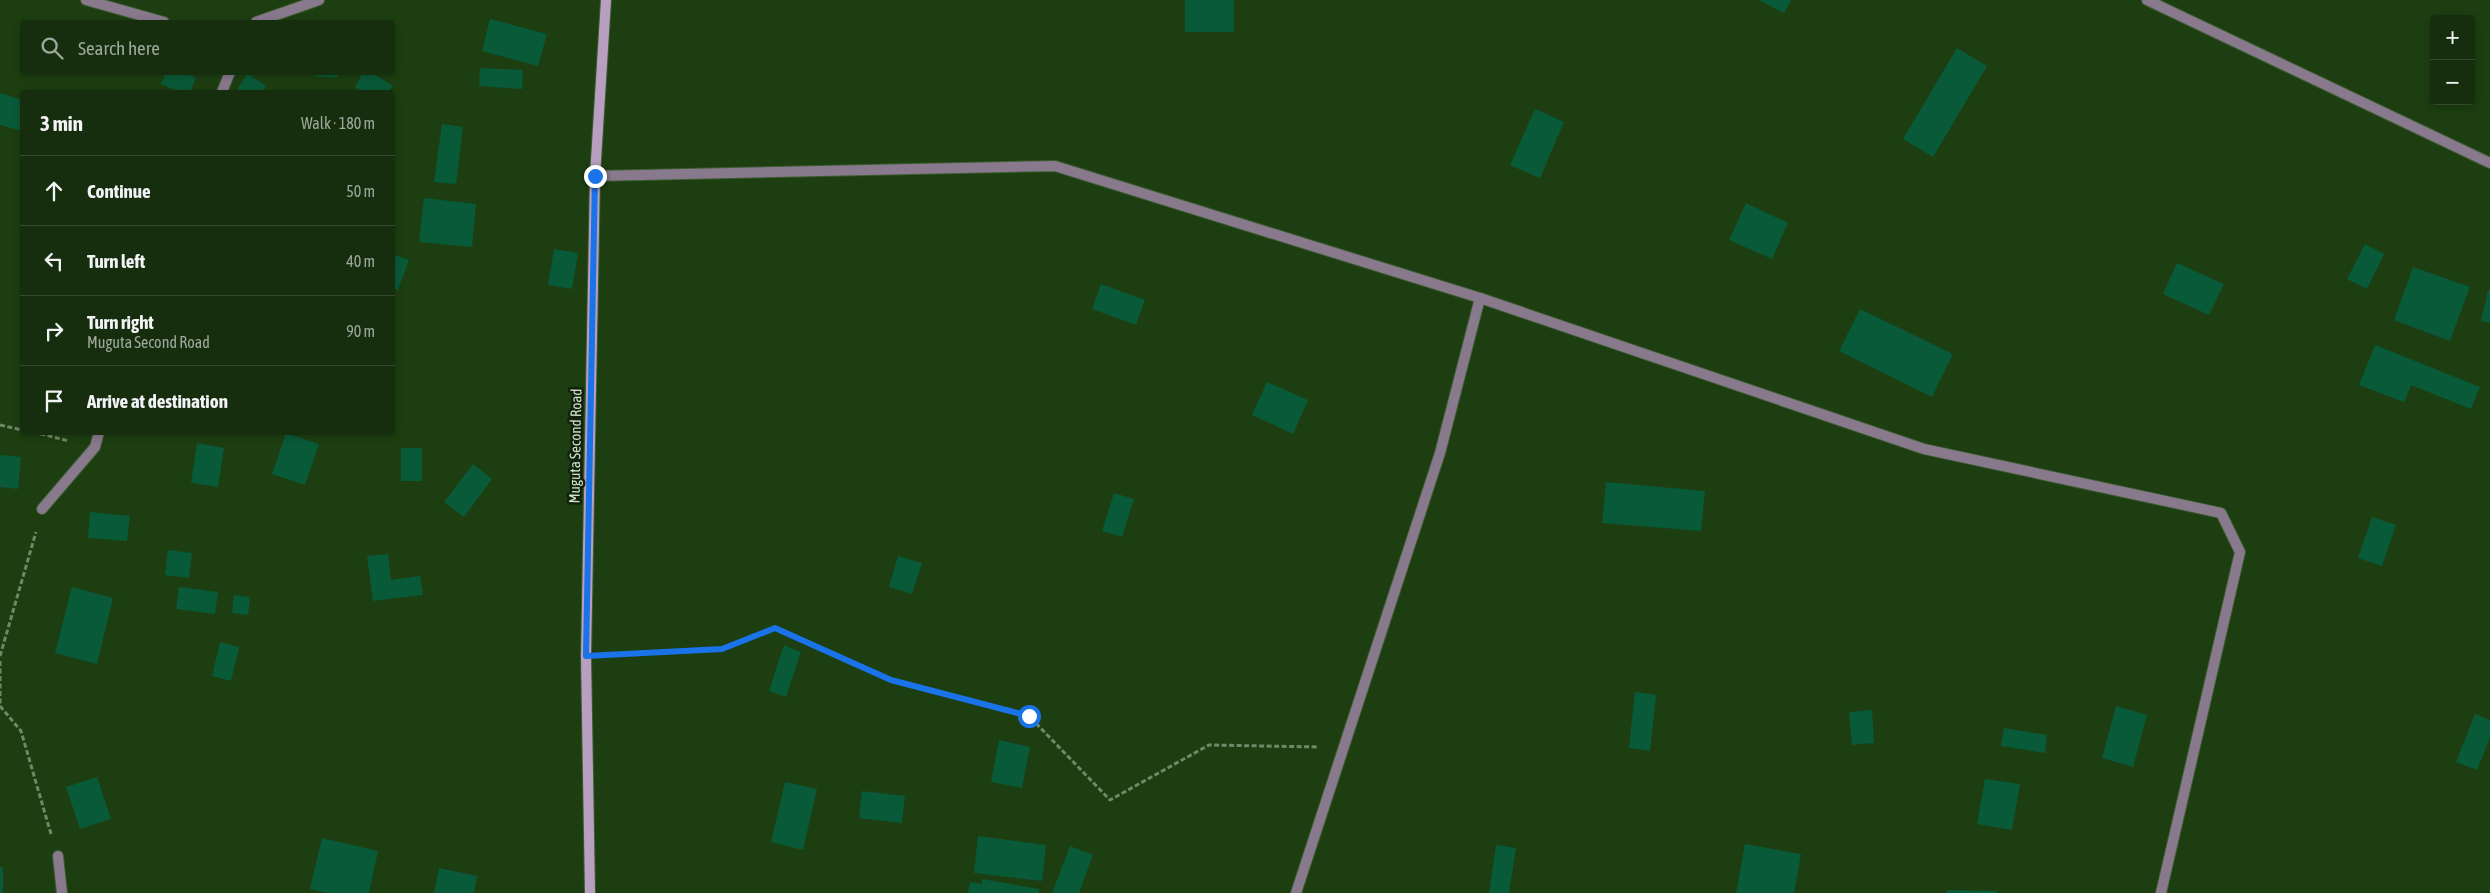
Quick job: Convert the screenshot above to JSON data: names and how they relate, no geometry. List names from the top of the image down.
{
  "streets": {
    "street": ["Muguta Second Road"]
  },
  "page": {
    "map_buttons": ["+", "−"],
    "search": "Search here",
    "heading": ["3 min", "Walk · 180 m"],
    "list": [
      ["Continue", "50 m"],
      ["Turn left", "40 m"],
      ["Turn right", "Muguta Second Road", "90 m"],
      "Arrive at destination"
    ]
  }
}
